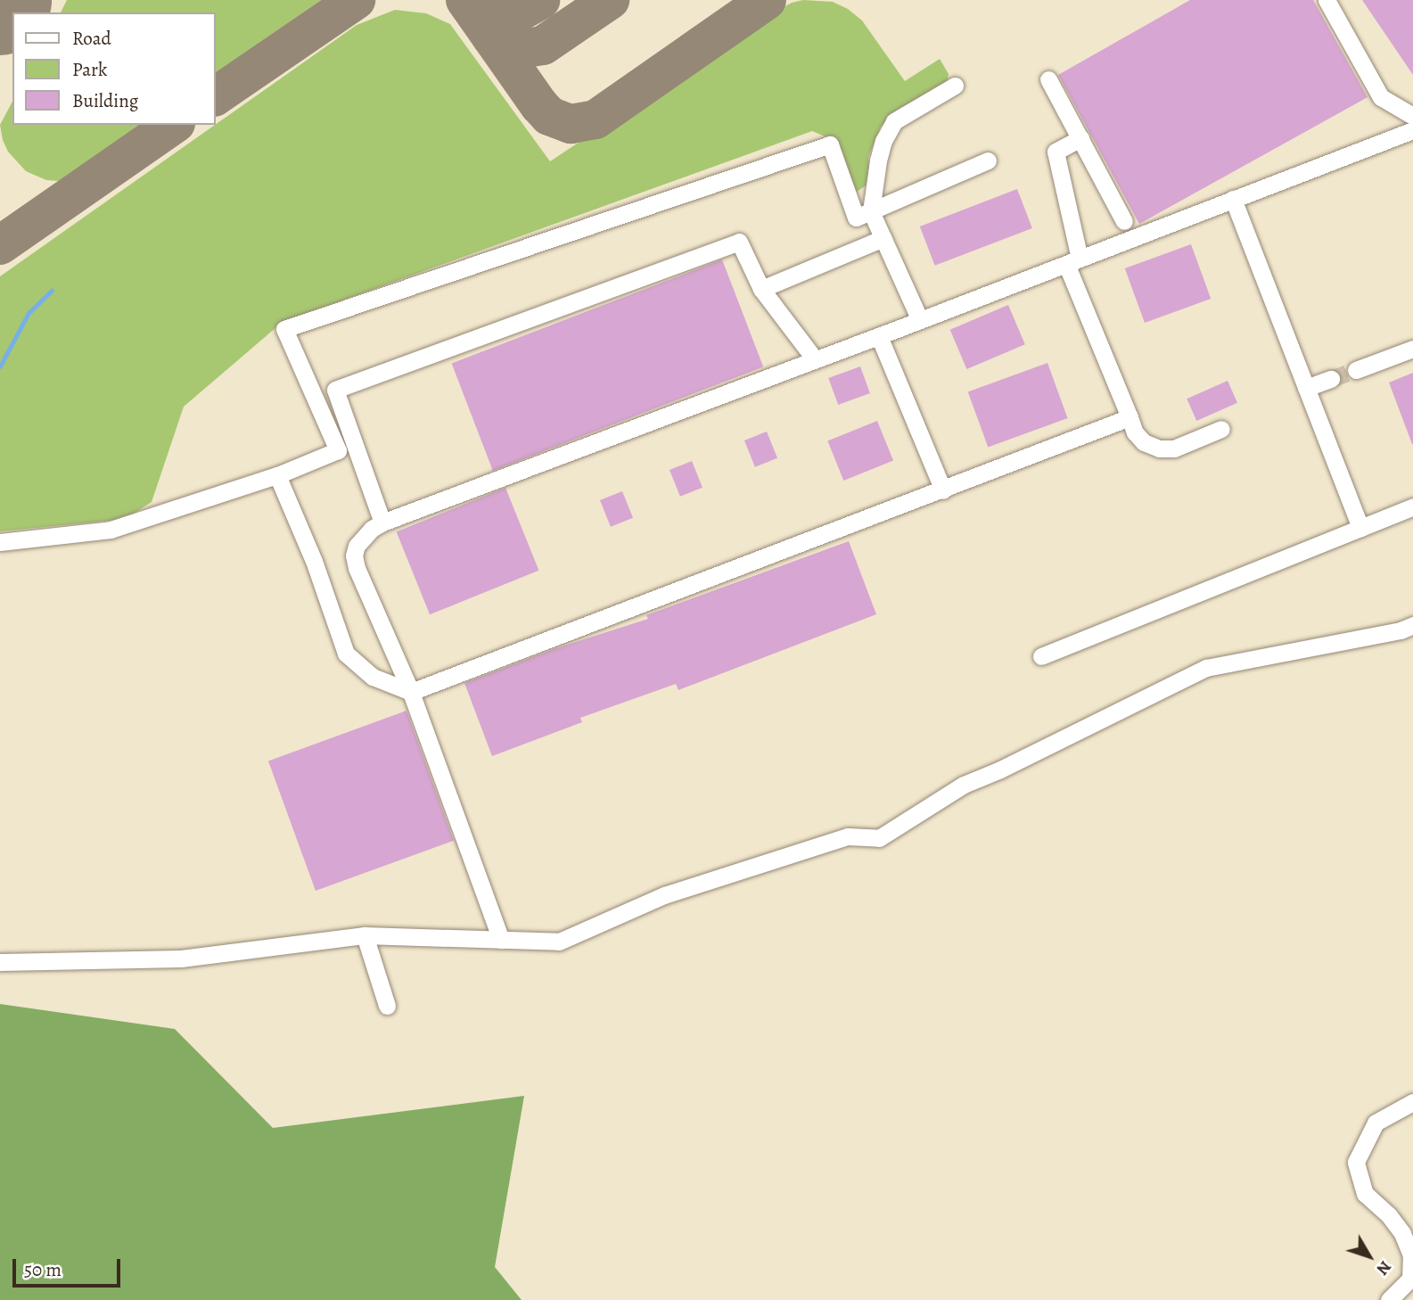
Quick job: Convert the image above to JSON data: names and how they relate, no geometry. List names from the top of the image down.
{
  "legend": ["Road", "Park", "Building"],
  "scale_bar": "50 m",
  "north": "bottom right"
}
